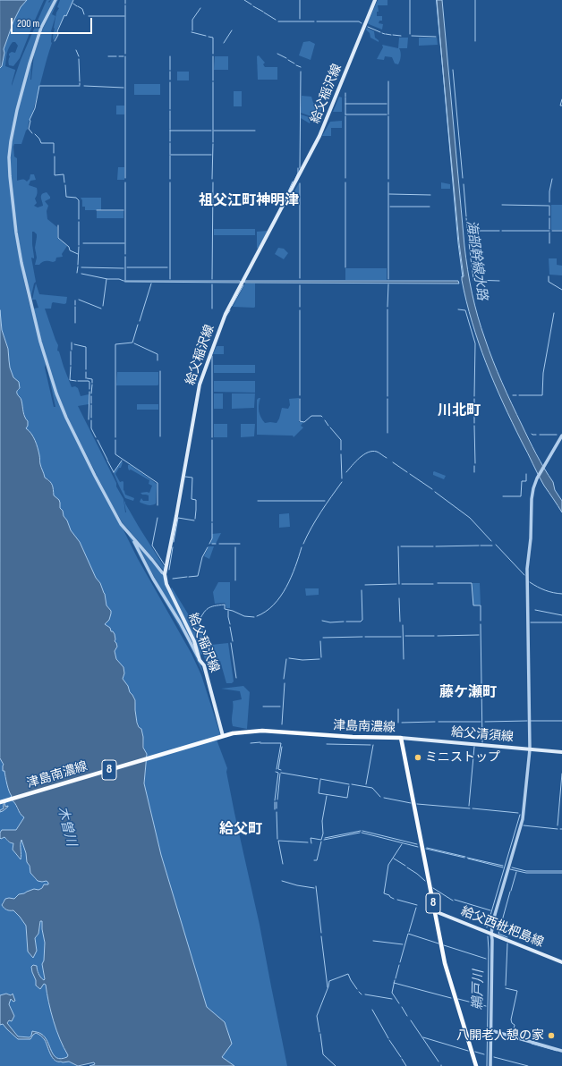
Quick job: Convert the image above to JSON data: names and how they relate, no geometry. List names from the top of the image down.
{
  "streets": {
    "main road": [
      "給父稲沢線",
      "津島南濃線",
      "給父清須線",
      "8",
      "給父西枇杷島線"
    ]
  },
  "crossings": [
    ["給父稲沢線", "津島南濃線"],
    ["津島南濃線", "給父清須線"],
    ["津島南濃線", "給父西枇杷島線"]
  ],
  "districts": [
    "祖父江町神明津",
    "川北町",
    "藤ケ瀬町",
    "給父町"
  ],
  "water": ["海部幹線水路", "木曽川", "鵜戸川"],
  "places": ["ミニストップ", "八開老人憩の家"],
  "scale_bar": "200 m"
}
